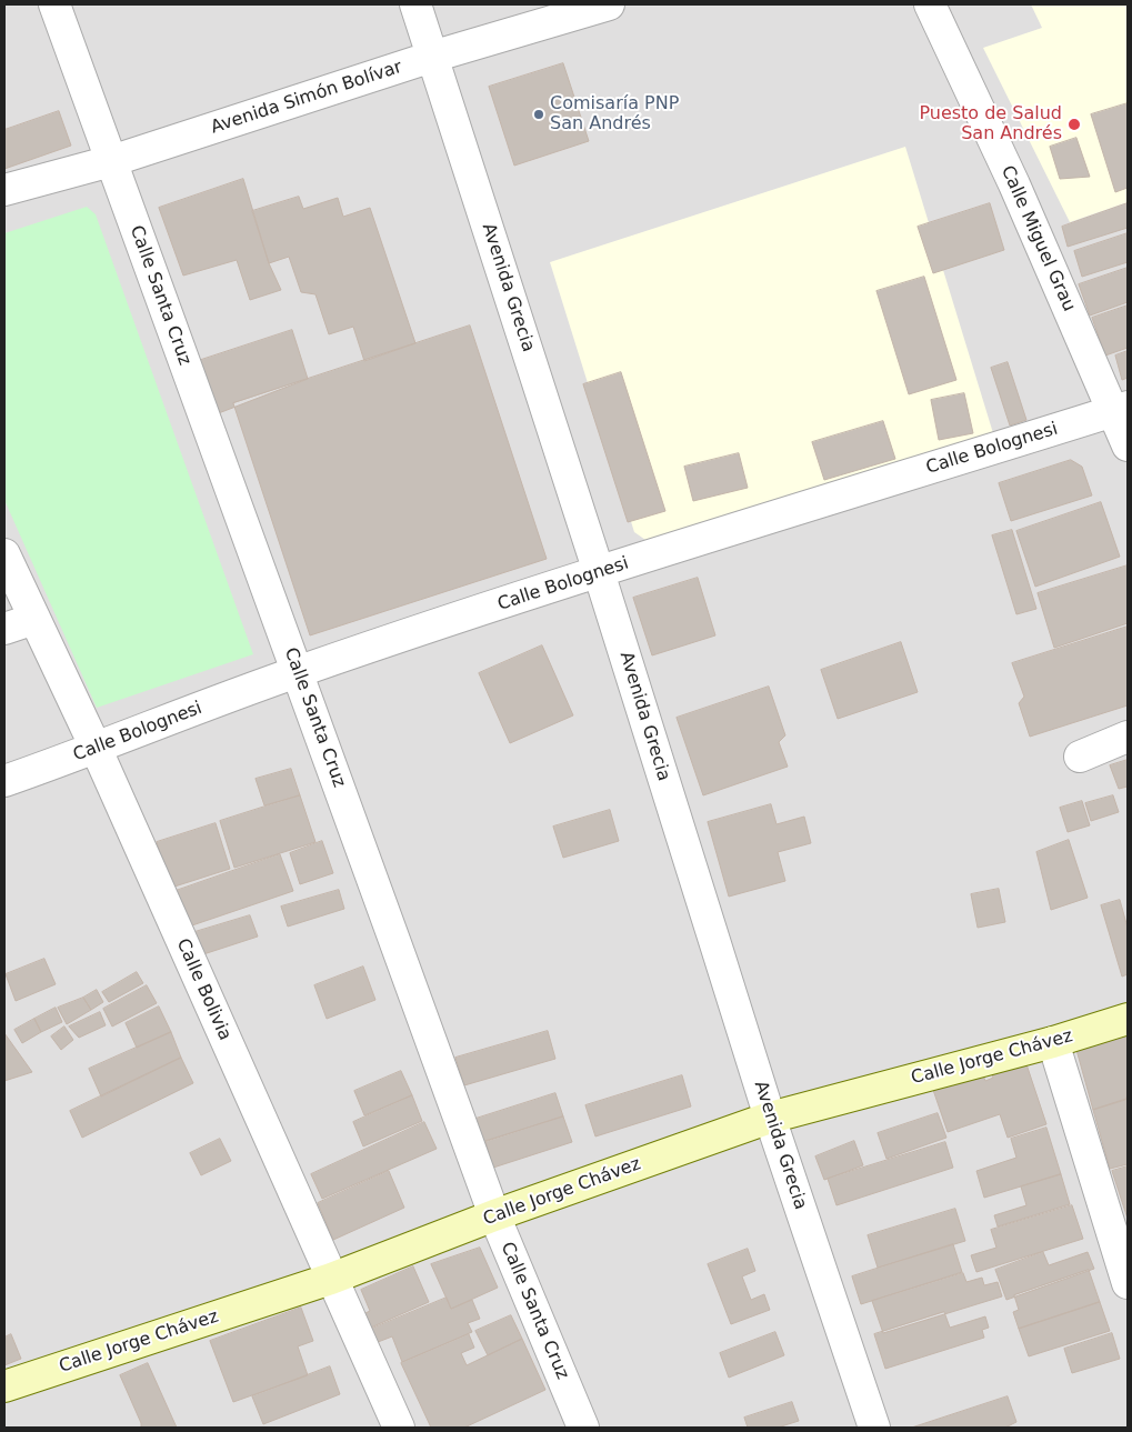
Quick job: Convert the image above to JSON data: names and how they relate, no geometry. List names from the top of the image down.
{
  "streets": {
    "street": [
      "Avenida Simón Bolívar",
      "Calle Miguel Grau",
      "Avenida Grecia",
      "Calle Santa Cruz",
      "Calle Bolognesi",
      "Calle Bolivia",
      "Calle Jorge Chávez"
    ]
  },
  "crossings": [
    ["Avenida Simón Bolívar", "Avenida Grecia"],
    ["Avenida Simón Bolívar", "Calle Santa Cruz"],
    ["Calle Miguel Grau", "Calle Bolognesi"],
    ["Avenida Grecia", "Calle Bolognesi"],
    ["Avenida Grecia", "Calle Jorge Chávez"],
    ["Calle Santa Cruz", "Calle Bolognesi"],
    ["Calle Santa Cruz", "Calle Jorge Chávez"],
    ["Calle Bolognesi", "Calle Bolivia"],
    ["Calle Bolivia", "Calle Jorge Chávez"]
  ],
  "places": ["Comisaría PNP San Andrés", "Puesto de Salud San Andrés"]
}
